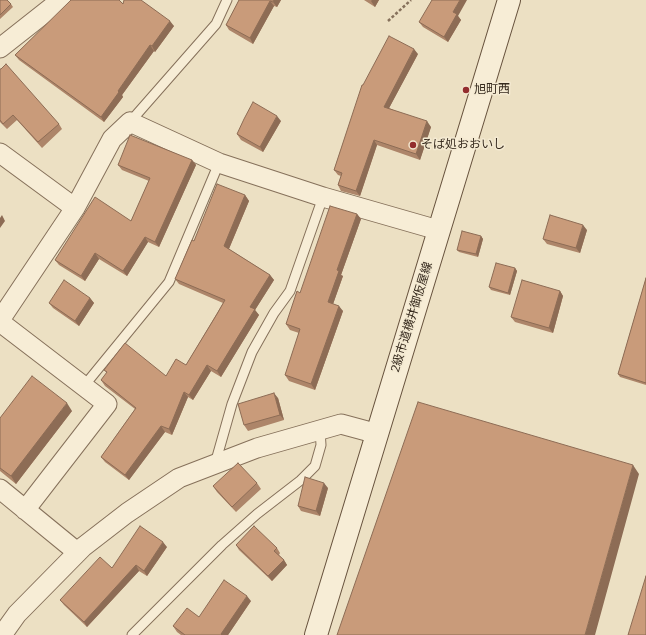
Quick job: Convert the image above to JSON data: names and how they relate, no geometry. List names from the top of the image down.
{
  "streets": {
    "street": ["2級市道横井御仮屋線"]
  },
  "places": ["旭町西", "そば処おおいし"]
}
